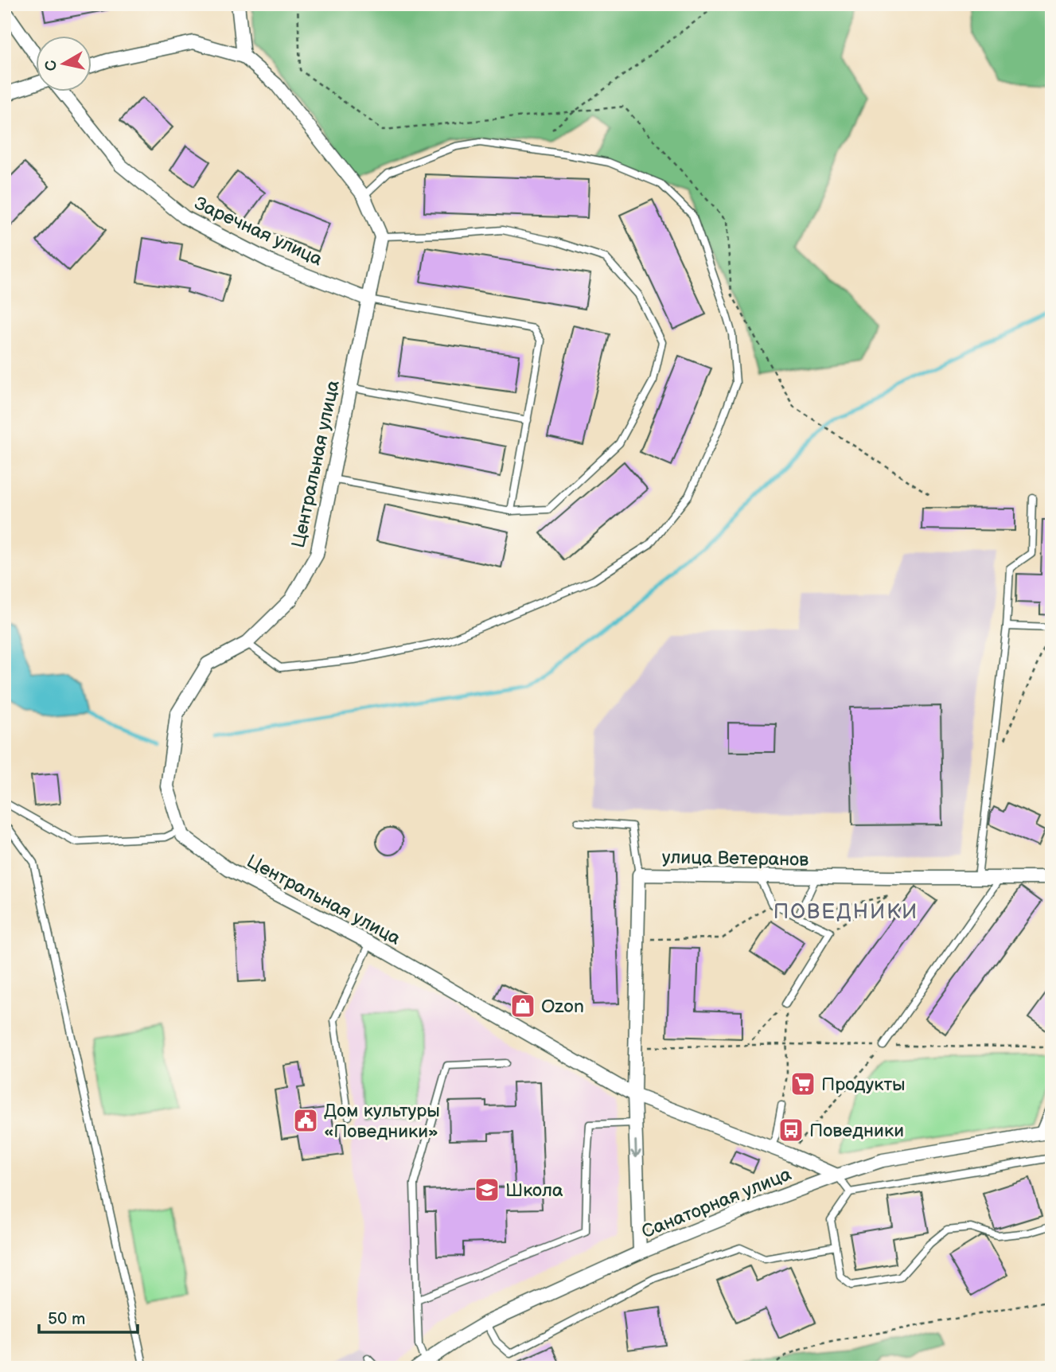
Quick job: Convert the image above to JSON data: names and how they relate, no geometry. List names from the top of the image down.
{
  "streets": {
    "street": [
      "Заречная улица",
      "Центральная улица",
      "улица Ветеранов",
      "Санаторная улица"
    ]
  },
  "crossings": [
    ["Заречная улица", "Центральная улица"],
    ["Центральная улица", "улица Ветеранов"],
    ["Центральная улица", "Санаторная улица"],
    ["улица Ветеранов", "Санаторная улица"]
  ],
  "districts": ["ПОВЕДНИКИ"],
  "places": {
    "shop": ["Ozon"],
    "supermarket": ["Продукты"],
    "public building": ["Дом культуры «Поведники»"],
    "bus stop": ["Поведники"],
    "school or university": ["Школа"]
  },
  "scale_bar": "50 m",
  "north": "left"
}
